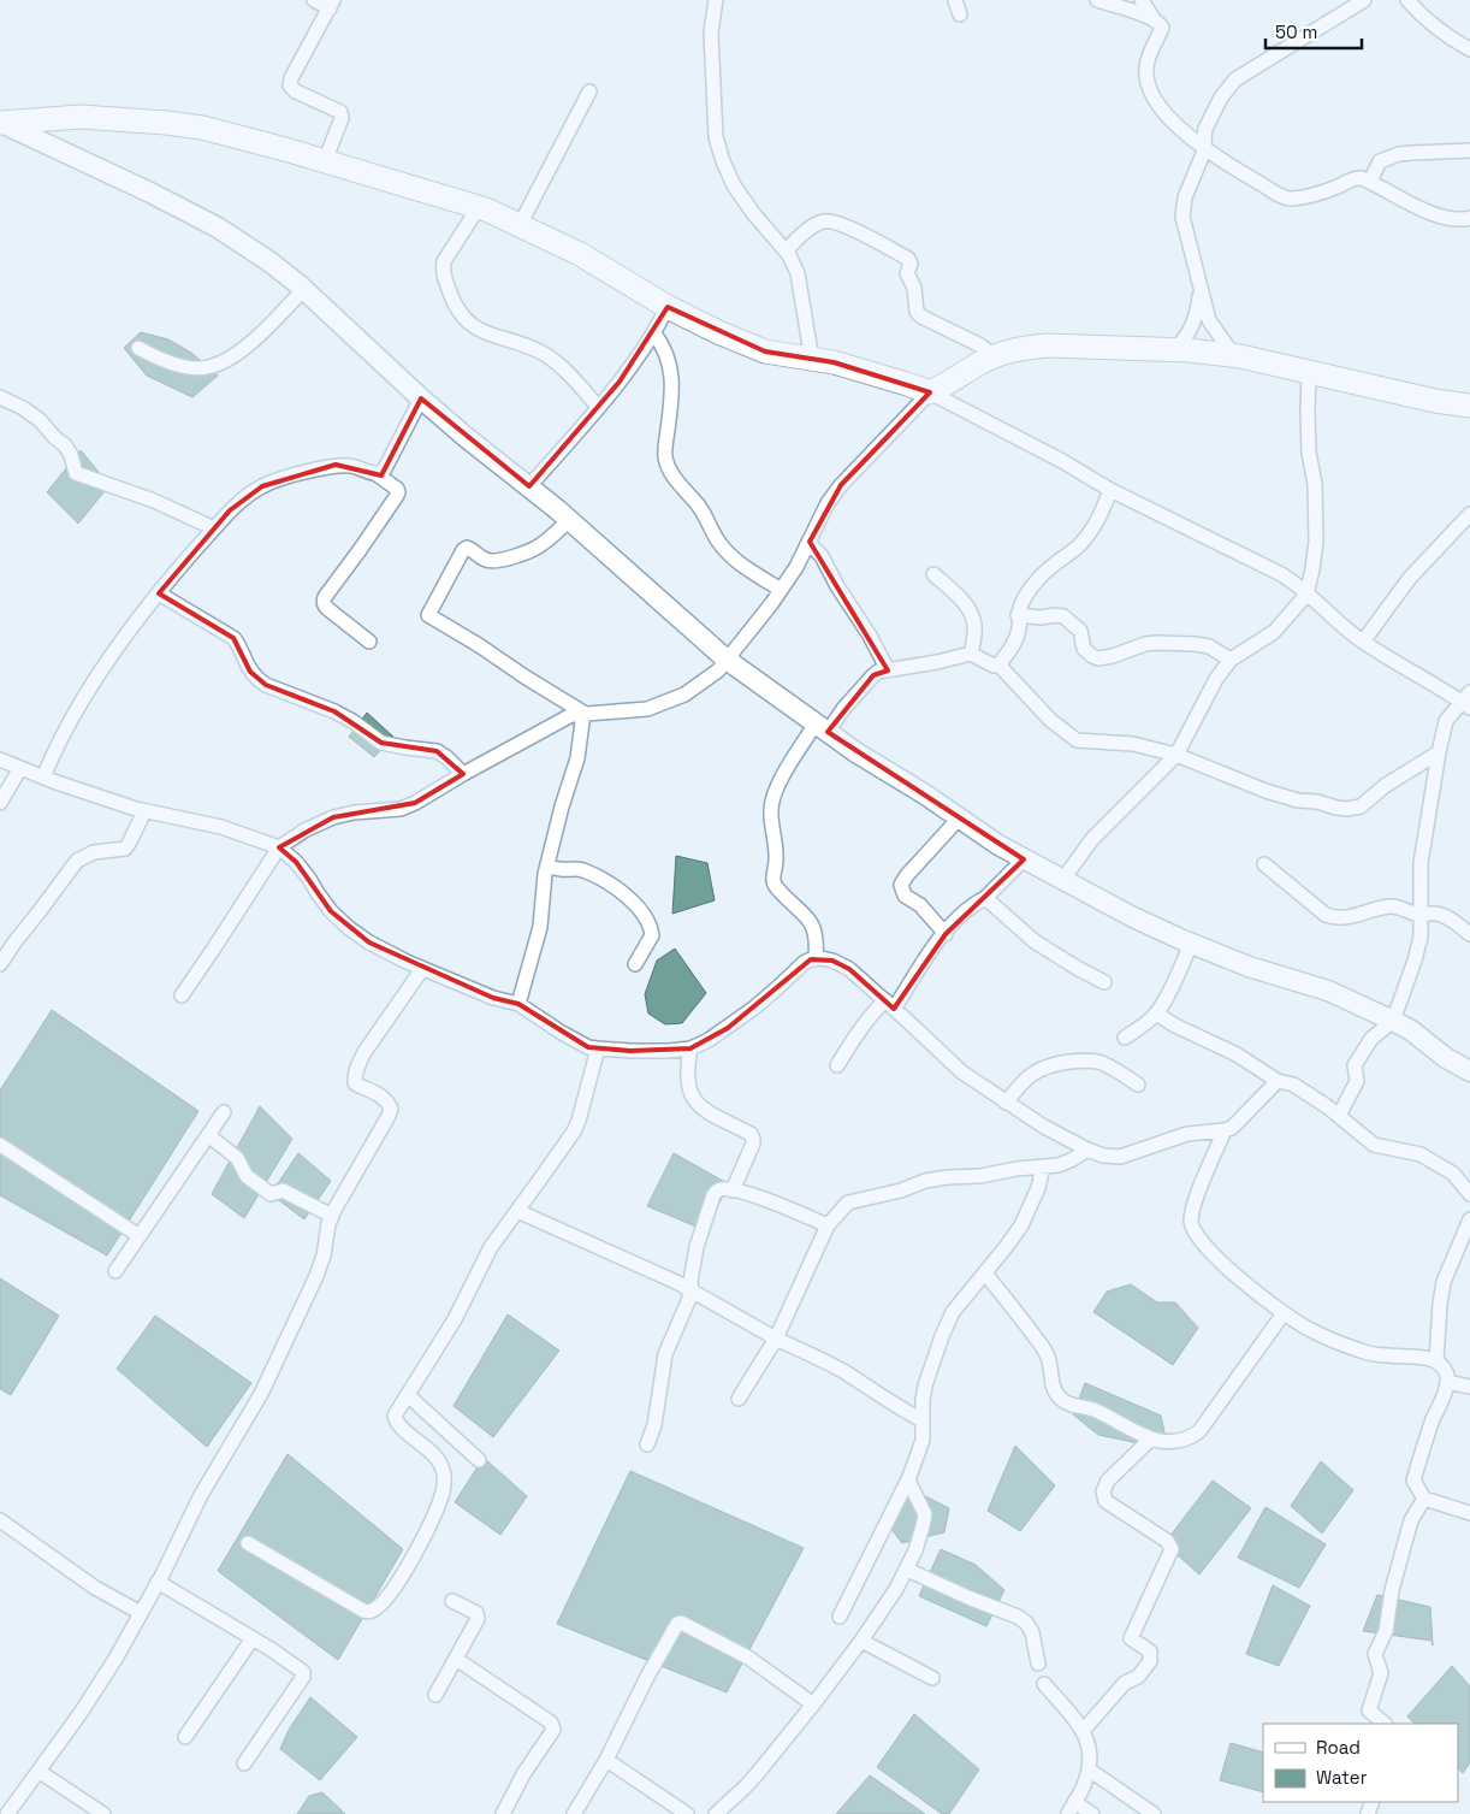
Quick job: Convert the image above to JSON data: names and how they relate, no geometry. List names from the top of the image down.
{
  "legend": ["Road", "Water"],
  "scale_bar": "50 m"
}
